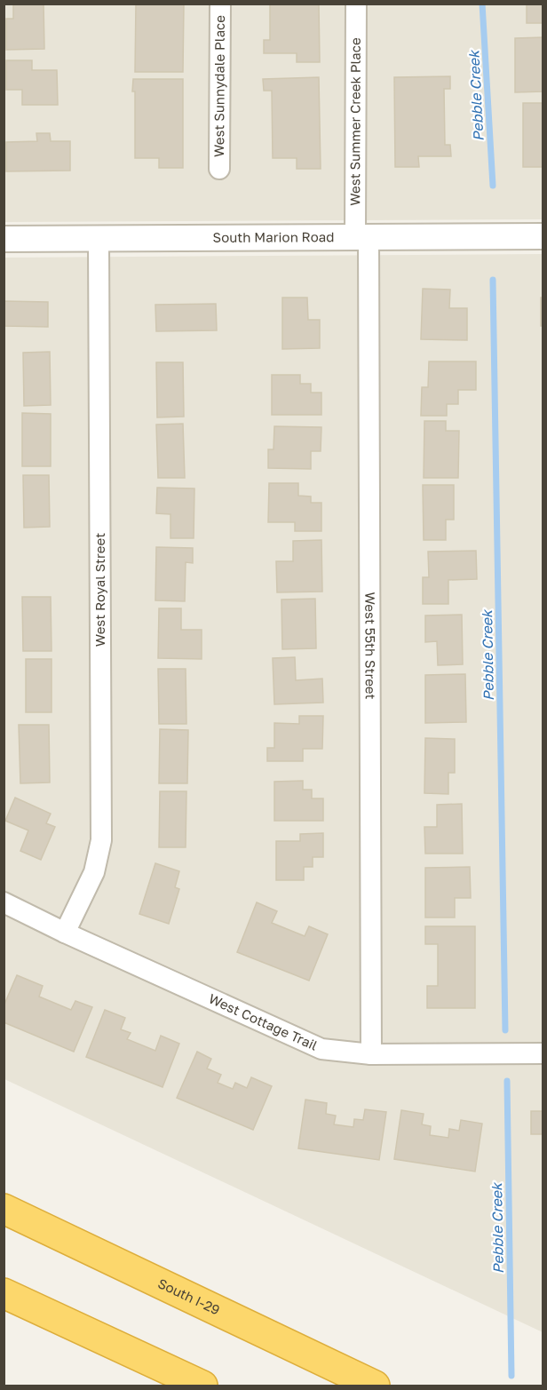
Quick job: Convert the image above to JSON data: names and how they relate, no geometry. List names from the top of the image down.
{
  "streets": {
    "highway": ["South I-29"],
    "street": [
      "West Sunnydale Place",
      "West Summer Creek Place",
      "South Marion Road",
      "West Royal Street",
      "West 55th Street",
      "West Cottage Trail"
    ]
  },
  "crossings": [
    ["West Summer Creek Place", "South Marion Road"],
    ["West Summer Creek Place", "West 55th Street"],
    ["South Marion Road", "West Royal Street"],
    ["South Marion Road", "West 55th Street"],
    ["West Royal Street", "West Cottage Trail"],
    ["West 55th Street", "West Cottage Trail"]
  ],
  "water": ["Pebble Creek"]
}
